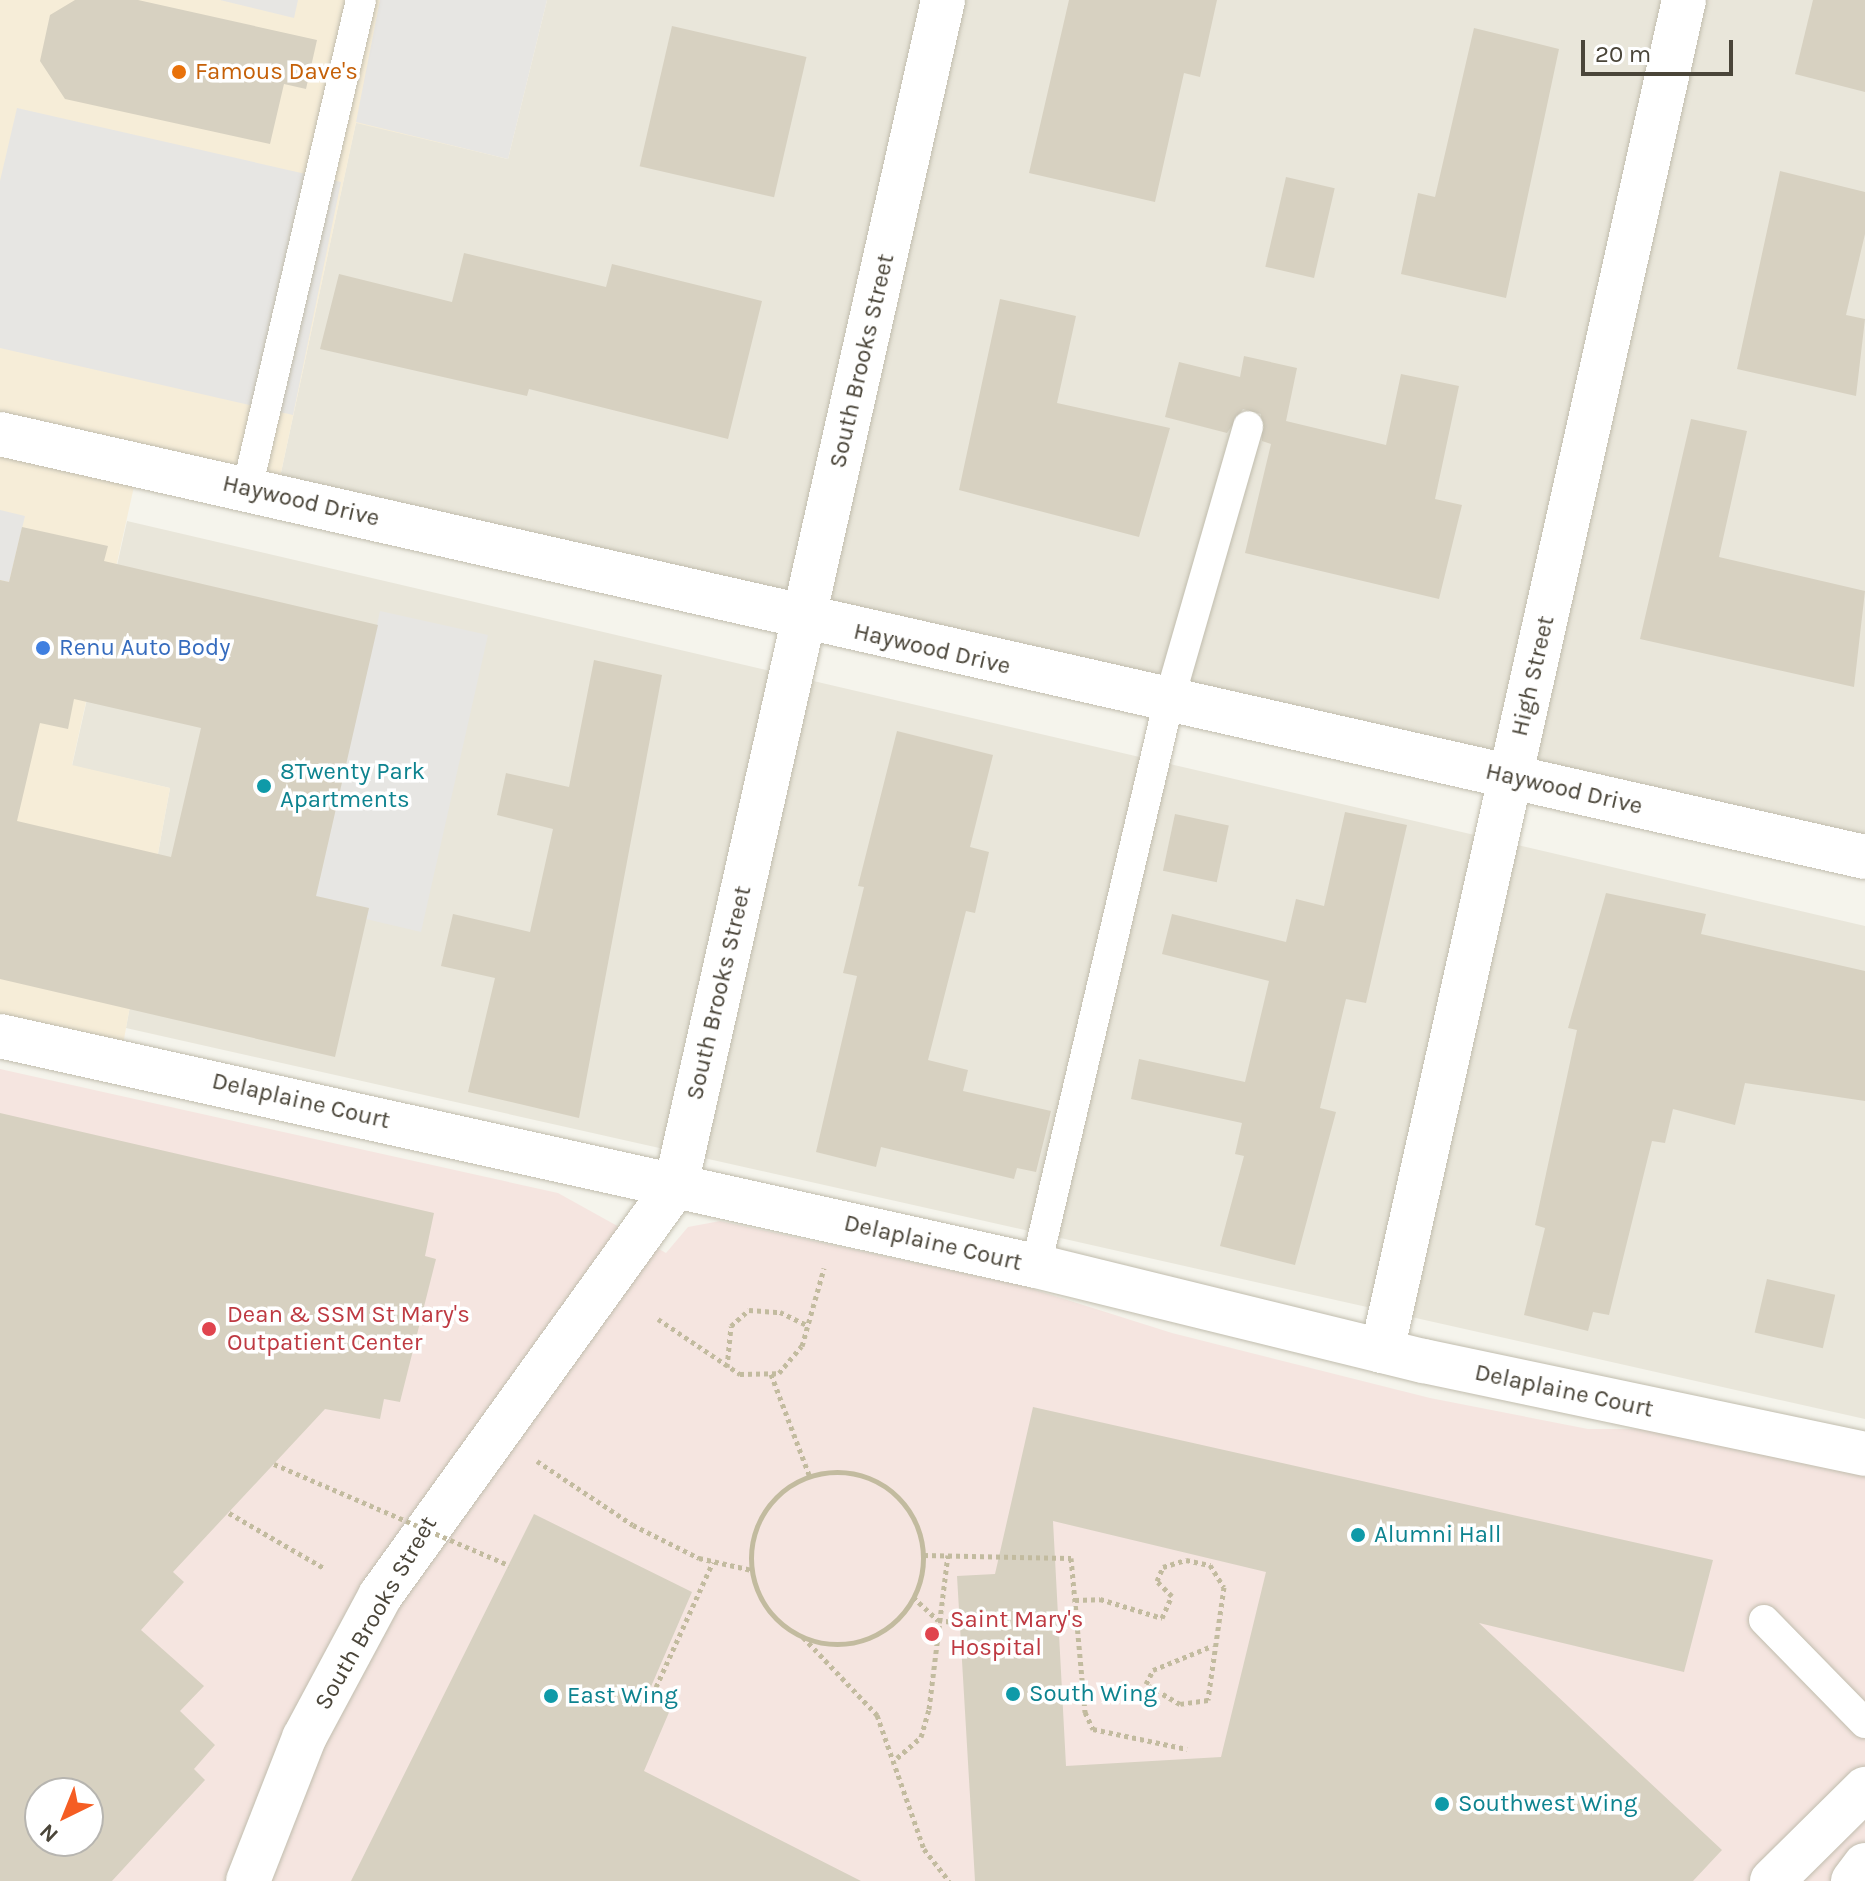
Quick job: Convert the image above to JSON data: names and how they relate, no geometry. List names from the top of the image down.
{
  "streets": {
    "street": [
      "South Brooks Street",
      "Haywood Drive",
      "High Street",
      "Delaplaine Court"
    ]
  },
  "crossings": [
    ["South Brooks Street", "Haywood Drive"],
    ["South Brooks Street", "Delaplaine Court"],
    ["Haywood Drive", "High Street"],
    ["High Street", "Delaplaine Court"]
  ],
  "places": [
    "Famous Dave's",
    "Renu Auto Body",
    "8Twenty Park Apartments",
    "Dean & SSM St Mary's Outpatient Center",
    "Alumni Hall",
    "Saint Mary's Hospital",
    "South Wing",
    "East Wing",
    "Southwest Wing"
  ],
  "scale_bar": "20 m",
  "north": "bottom left"
}
